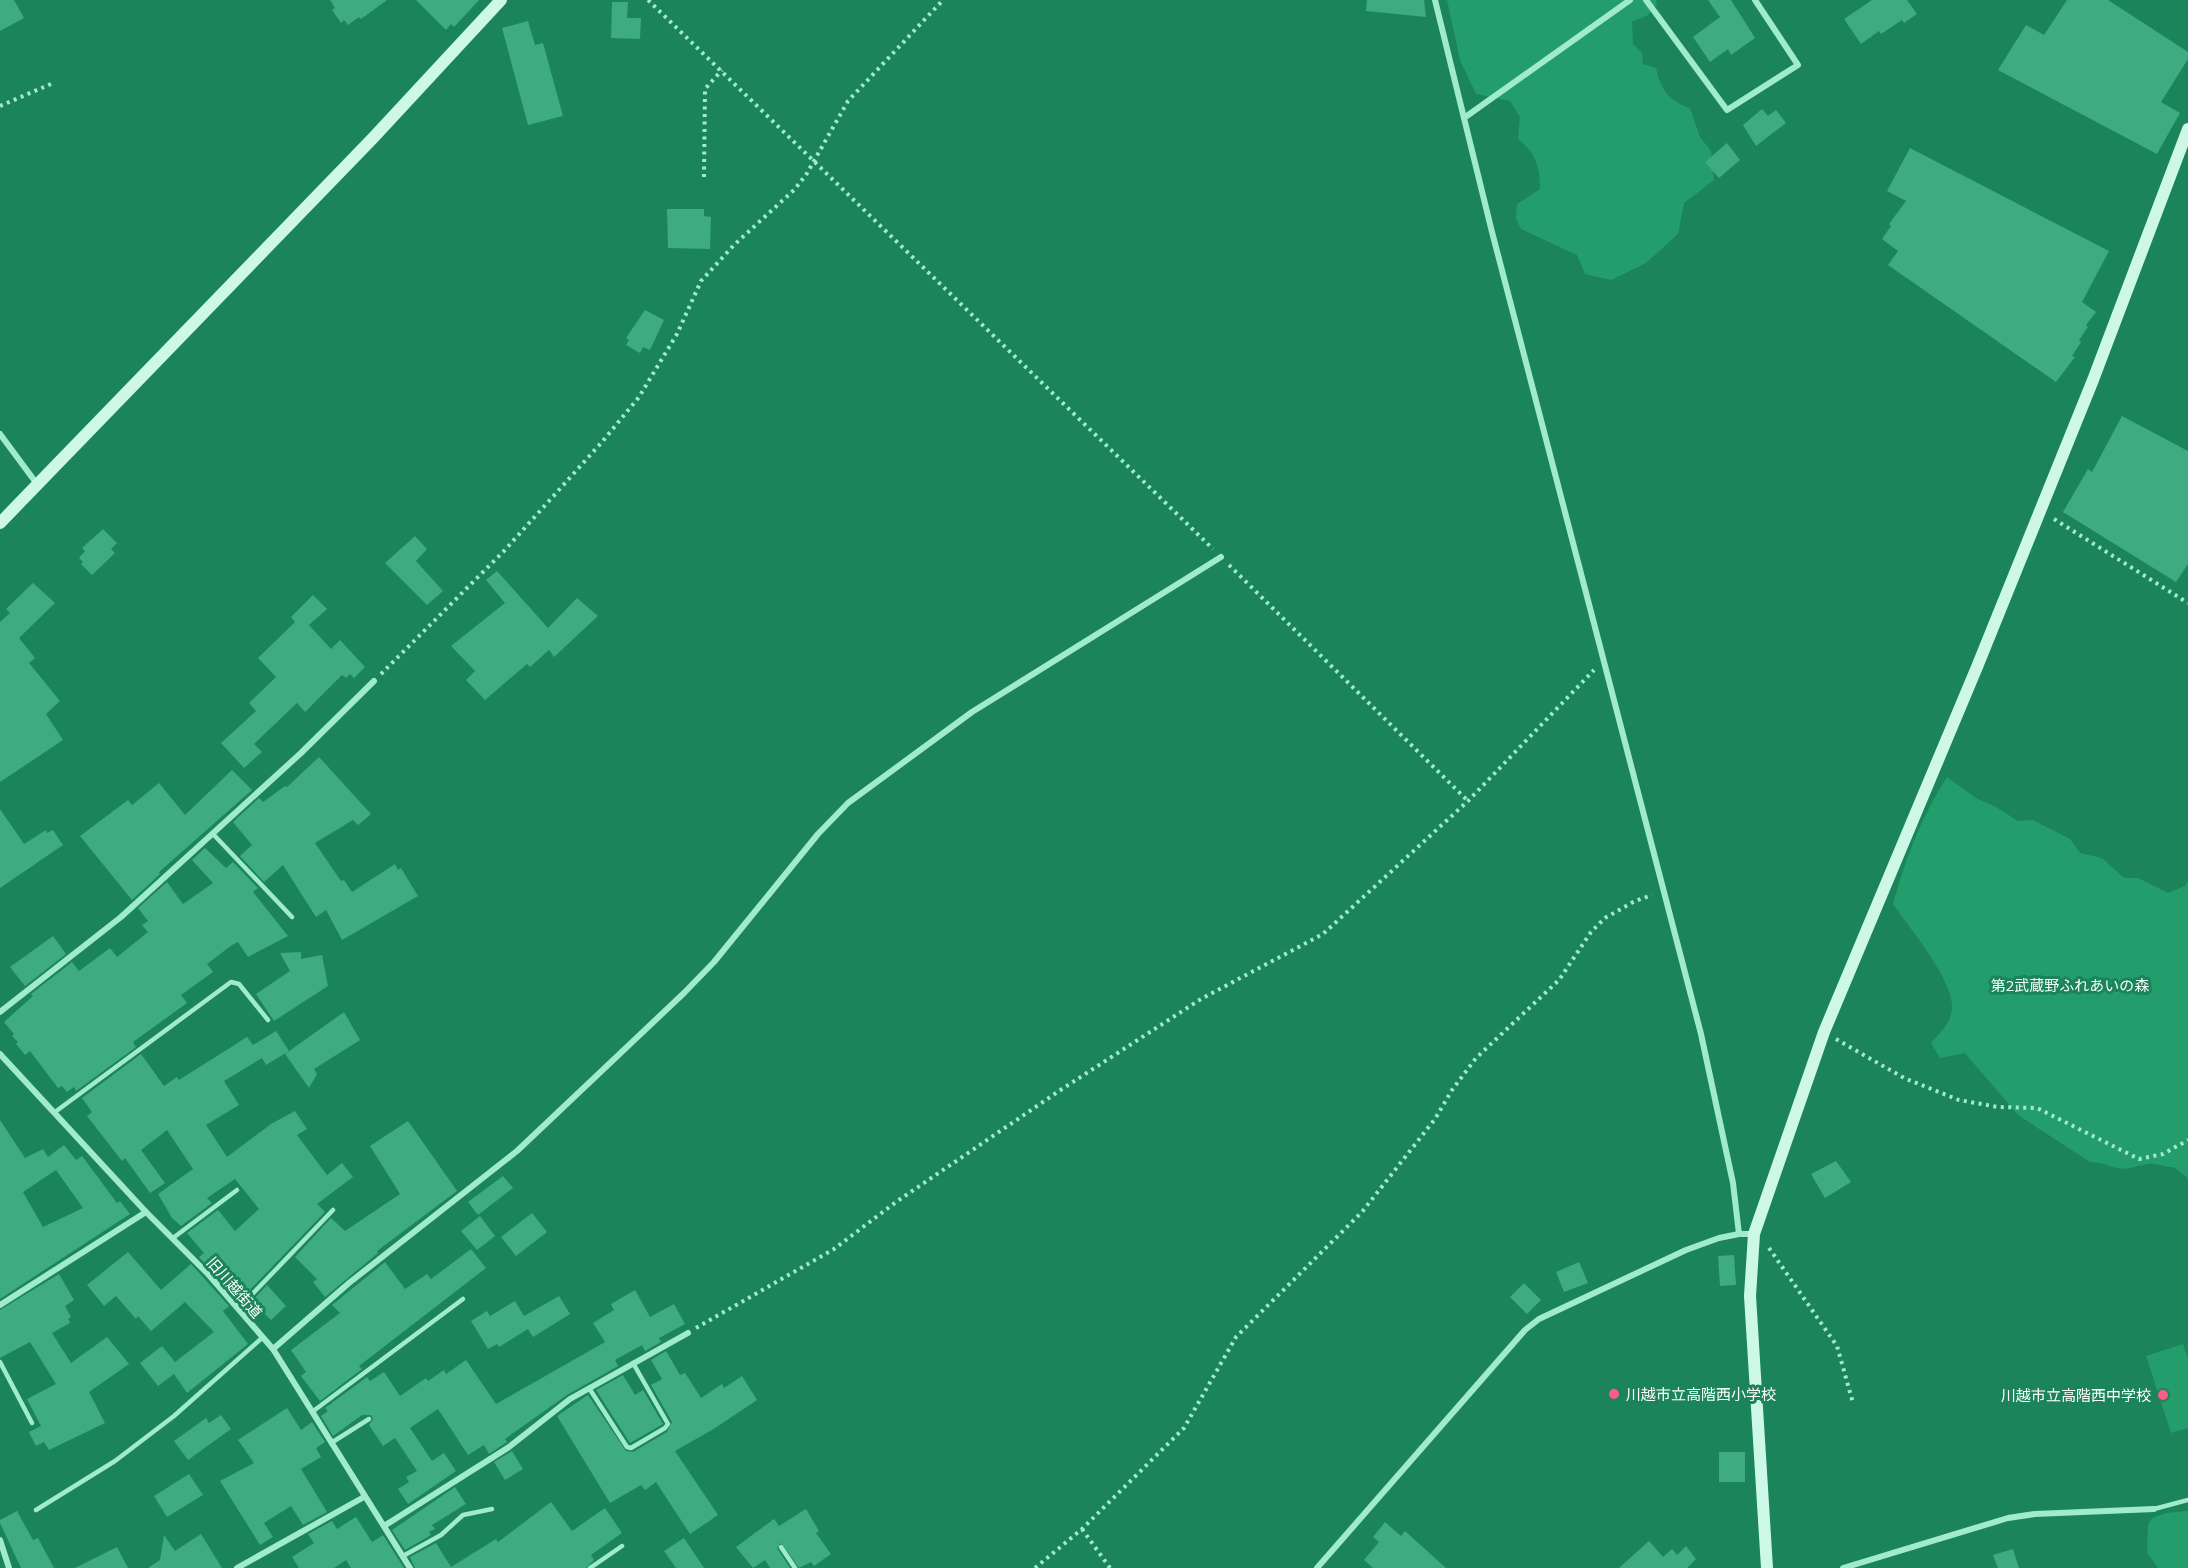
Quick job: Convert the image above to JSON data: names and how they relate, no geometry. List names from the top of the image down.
{
  "streets": {
    "street": ["旧川越街道"]
  },
  "parks": ["第2武蔵野ふれあいの森"],
  "places": ["川越市立高階西小学校", "川越市立高階西中学校"]
}
